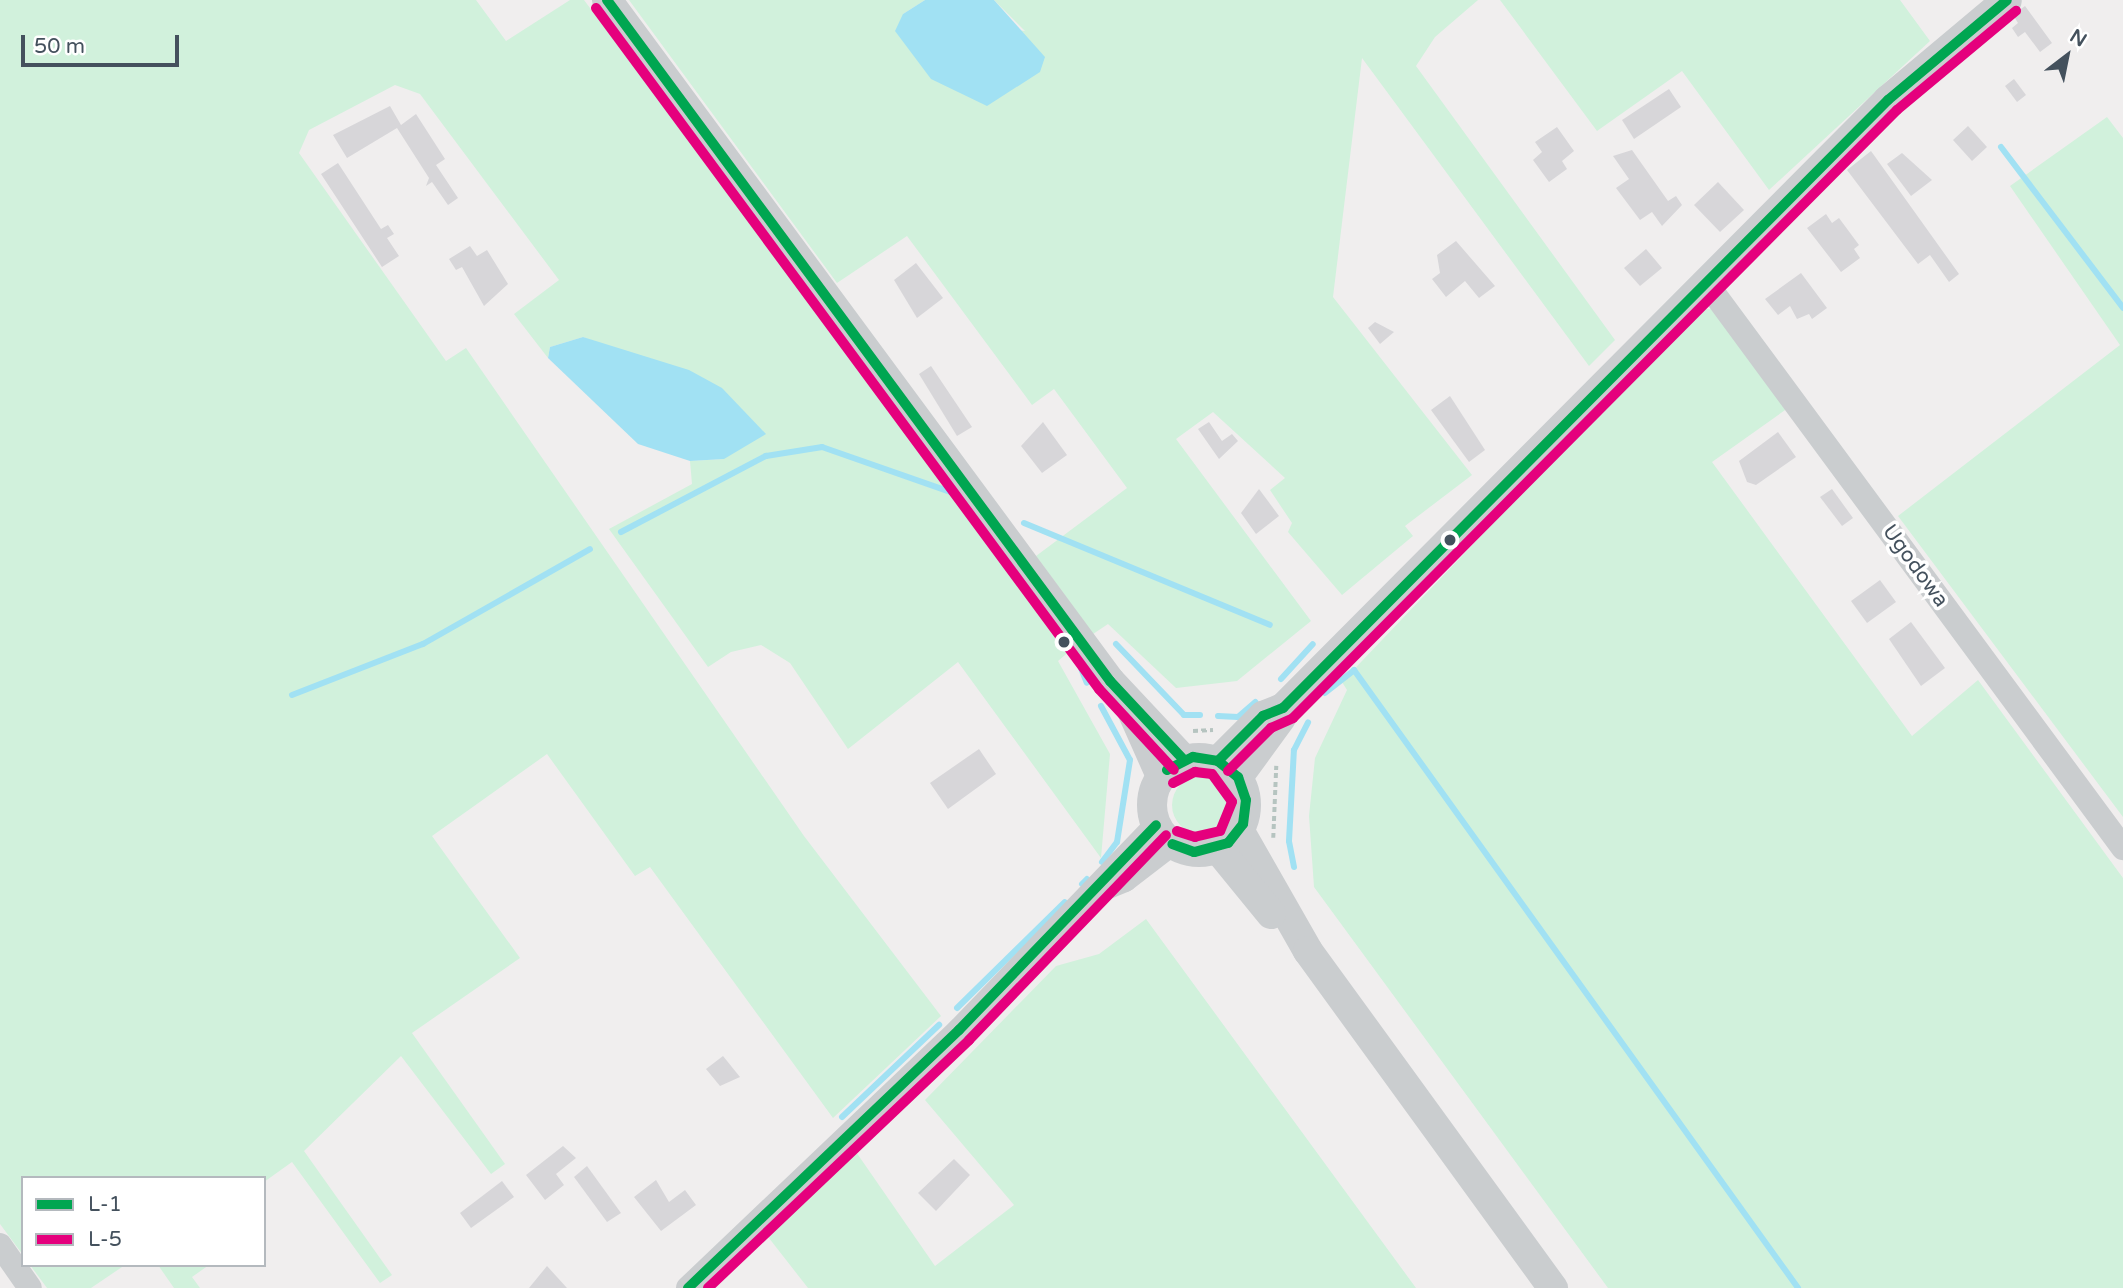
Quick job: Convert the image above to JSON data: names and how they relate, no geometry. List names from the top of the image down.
{
  "streets": {
    "street": ["Ugodowa"]
  },
  "lines": ["transit line L-1", "transit line L-5"],
  "legend": ["L-1", "L-5"],
  "scale_bar": "50 m",
  "north": "top right"
}
